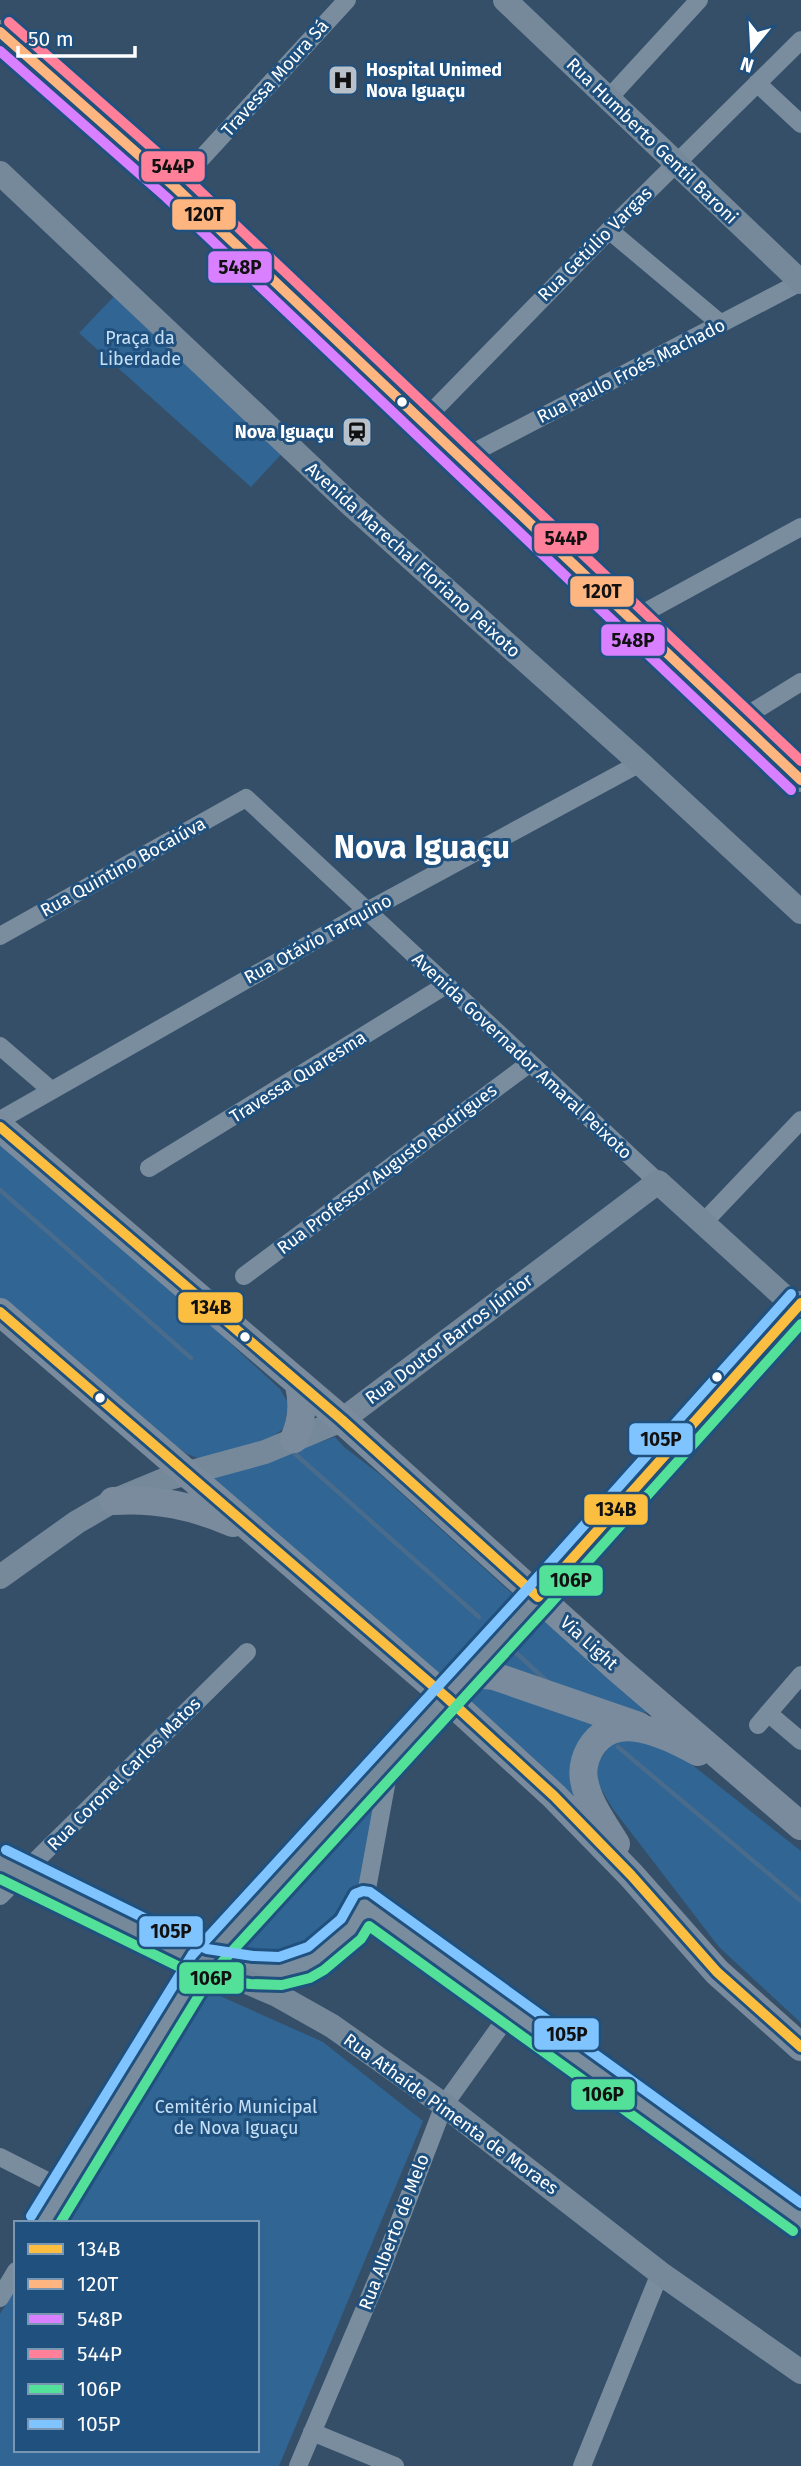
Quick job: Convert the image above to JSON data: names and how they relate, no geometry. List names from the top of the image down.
{
  "streets": {
    "main road": [
      "Rua Humberto Gentil Baroni",
      "Avenida Marechal Floriano Peixoto",
      "Avenida Governador Amaral Peixoto",
      "Rua Doutor Barros Júnior",
      "Via Light",
      "Rua Athaíde Pimenta de Moraes"
    ],
    "street": [
      "Travessa Moura Sá",
      "Rua Getúlio Vargas",
      "Rua Paulo Froés Machado",
      "Rua Quintino Bocaiúva",
      "Rua Otávio Tarquino",
      "Travessa Quaresma",
      "Rua Professor Augusto Rodrigues",
      "Rua Coronel Carlos Matos",
      "Rua Alberto de Melo"
    ]
  },
  "crossings": [
    ["Rua Humberto Gentil Baroni", "Rua Getúlio Vargas"],
    ["Rua Humberto Gentil Baroni", "Rua Paulo Froés Machado"],
    ["Avenida Marechal Floriano Peixoto", "Rua Otávio Tarquino"],
    ["Rua Quintino Bocaiúva", "Avenida Governador Amaral Peixoto"],
    ["Rua Otávio Tarquino", "Avenida Governador Amaral Peixoto"],
    ["Avenida Governador Amaral Peixoto", "Travessa Quaresma"],
    ["Avenida Governador Amaral Peixoto", "Rua Professor Augusto Rodrigues"],
    ["Avenida Governador Amaral Peixoto", "Rua Doutor Barros Júnior"],
    ["Rua Doutor Barros Júnior", "Via Light"],
    ["Rua Coronel Carlos Matos", "Rua Athaíde Pimenta de Moraes"],
    ["Rua Athaíde Pimenta de Moraes", "Rua Alberto de Melo"]
  ],
  "districts": ["Nova Iguaçu"],
  "parks": ["Praça da Liberdade", "Cemitério Municipal de Nova Iguaçu"],
  "places": {
    "hospital": ["Hospital Unimed Nova Iguaçu"],
    "station": ["Nova Iguaçu"]
  },
  "lines": [
    "transit line 544P",
    "transit line 120T",
    "transit line 548P",
    "transit line 134B",
    "transit line 105P",
    "transit line 106P"
  ],
  "legend": [
    "134B",
    "120T",
    "548P",
    "544P",
    "106P",
    "105P"
  ],
  "scale_bar": "50 m",
  "north": "bottom"
}
